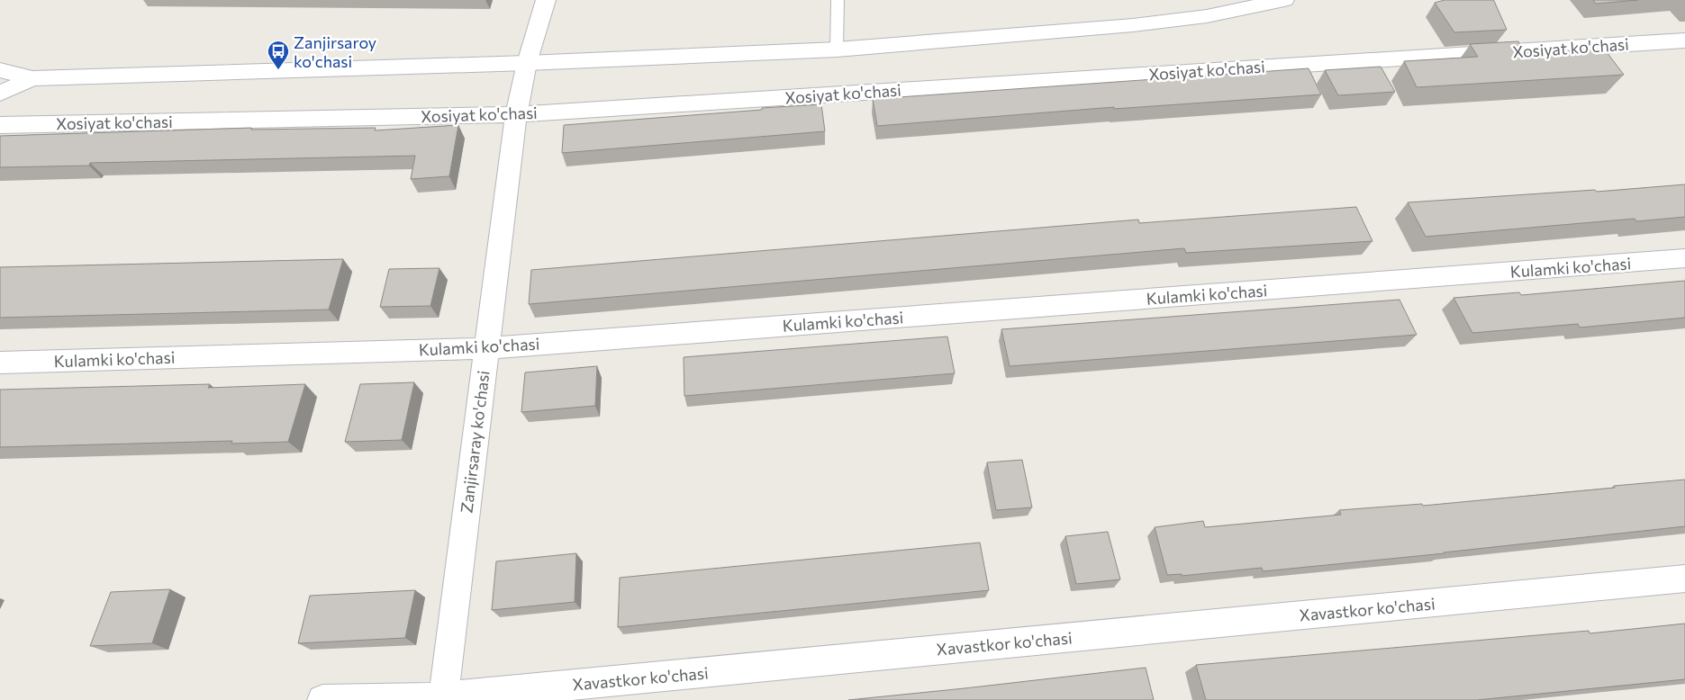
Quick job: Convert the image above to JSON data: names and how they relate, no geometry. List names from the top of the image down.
{
  "streets": {
    "street": [
      "Xosiyat ko'chasi",
      "Kulamki ko'chasi",
      "Zanjirsaray ko'chasi",
      "Xavastkor ko'chasi"
    ]
  },
  "crossings": [
    ["Xosiyat ko'chasi", "Zanjirsaray ko'chasi"],
    ["Kulamki ko'chasi", "Zanjirsaray ko'chasi"],
    ["Zanjirsaray ko'chasi", "Xavastkor ko'chasi"]
  ],
  "places": {
    "bus stop": ["Zanjirsaroy ko'chasi"]
  }
}
